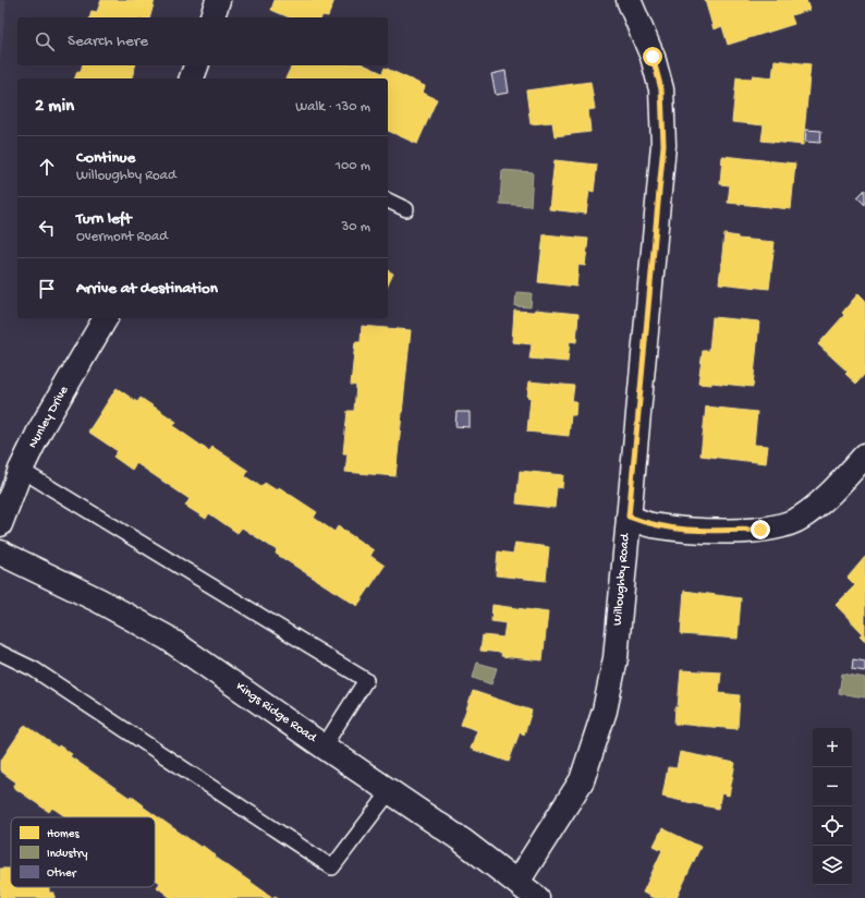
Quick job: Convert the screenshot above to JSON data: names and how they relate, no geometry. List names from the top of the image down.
{
  "streets": {
    "street": ["Nunley Drive", "Willoughby Road", "Kings Ridge Road"]
  },
  "crossings": [
    ["Willoughby Road", "Kings Ridge Road"]
  ],
  "legend": ["Homes", "Industry", "Other"],
  "page": {
    "search": "Search here",
    "heading": ["2 min", "Walk · 130 m"],
    "list": [
      ["Continue", "Willoughby Road", "100 m"],
      ["Turn left", "Overmont Road", "30 m"],
      "Arrive at destination"
    ],
    "map_buttons": ["+", "−"]
  }
}
